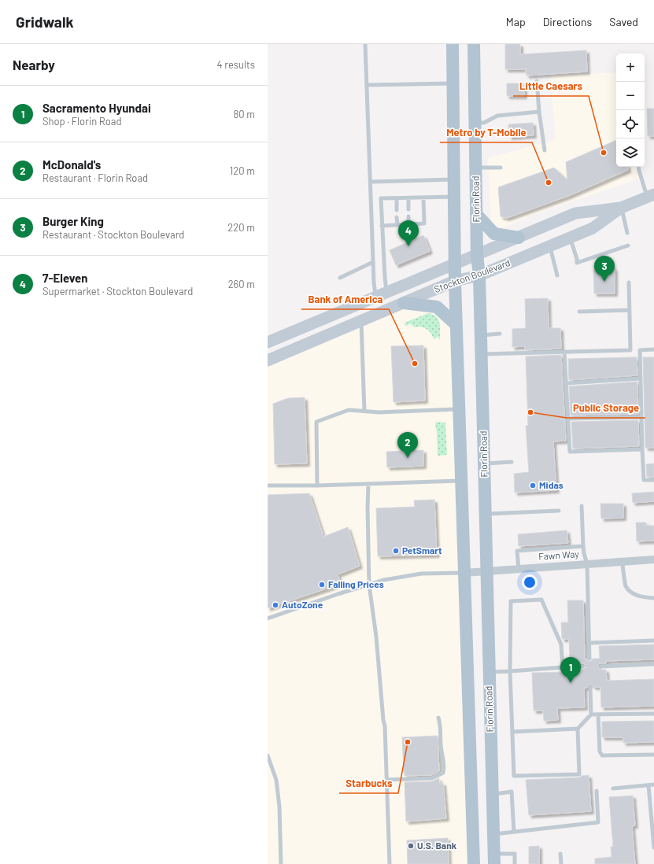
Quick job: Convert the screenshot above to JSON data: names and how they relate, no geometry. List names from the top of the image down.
{
  "streets": {
    "main road": ["Florin Road", "Stockton Boulevard"],
    "street": ["Fawn Way"]
  },
  "crossings": [
    ["Florin Road", "Stockton Boulevard"],
    ["Florin Road", "Fawn Way"]
  ],
  "places": [
    "Little Caesars",
    "Metro by T-Mobile",
    "Bank of America",
    "Public Storage",
    "Midas",
    "PetSmart",
    "Falling Prices",
    "AutoZone",
    "Starbucks",
    "U.S. Bank"
  ],
  "page": {
    "header": "Gridwalk",
    "nav": ["Map", "Directions", "Saved"],
    "heading": ["Nearby", "4 results"],
    "map_buttons": ["+", "−"],
    "list": [
      {
        "mark": "1",
        "name": "Sacramento Hyundai",
        "note": "Shop · Florin Road",
        "value": "80 m"
      },
      {
        "mark": "2",
        "name": "McDonald's",
        "note": "Restaurant · Florin Road",
        "value": "120 m"
      },
      {
        "mark": "3",
        "name": "Burger King",
        "note": "Restaurant · Stockton Boulevard",
        "value": "220 m"
      },
      {
        "mark": "4",
        "name": "7-Eleven",
        "note": "Supermarket · Stockton Boulevard",
        "value": "260 m"
      }
    ],
    "pins": [
      "4",
      "3",
      "2",
      "1"
    ]
  }
}
